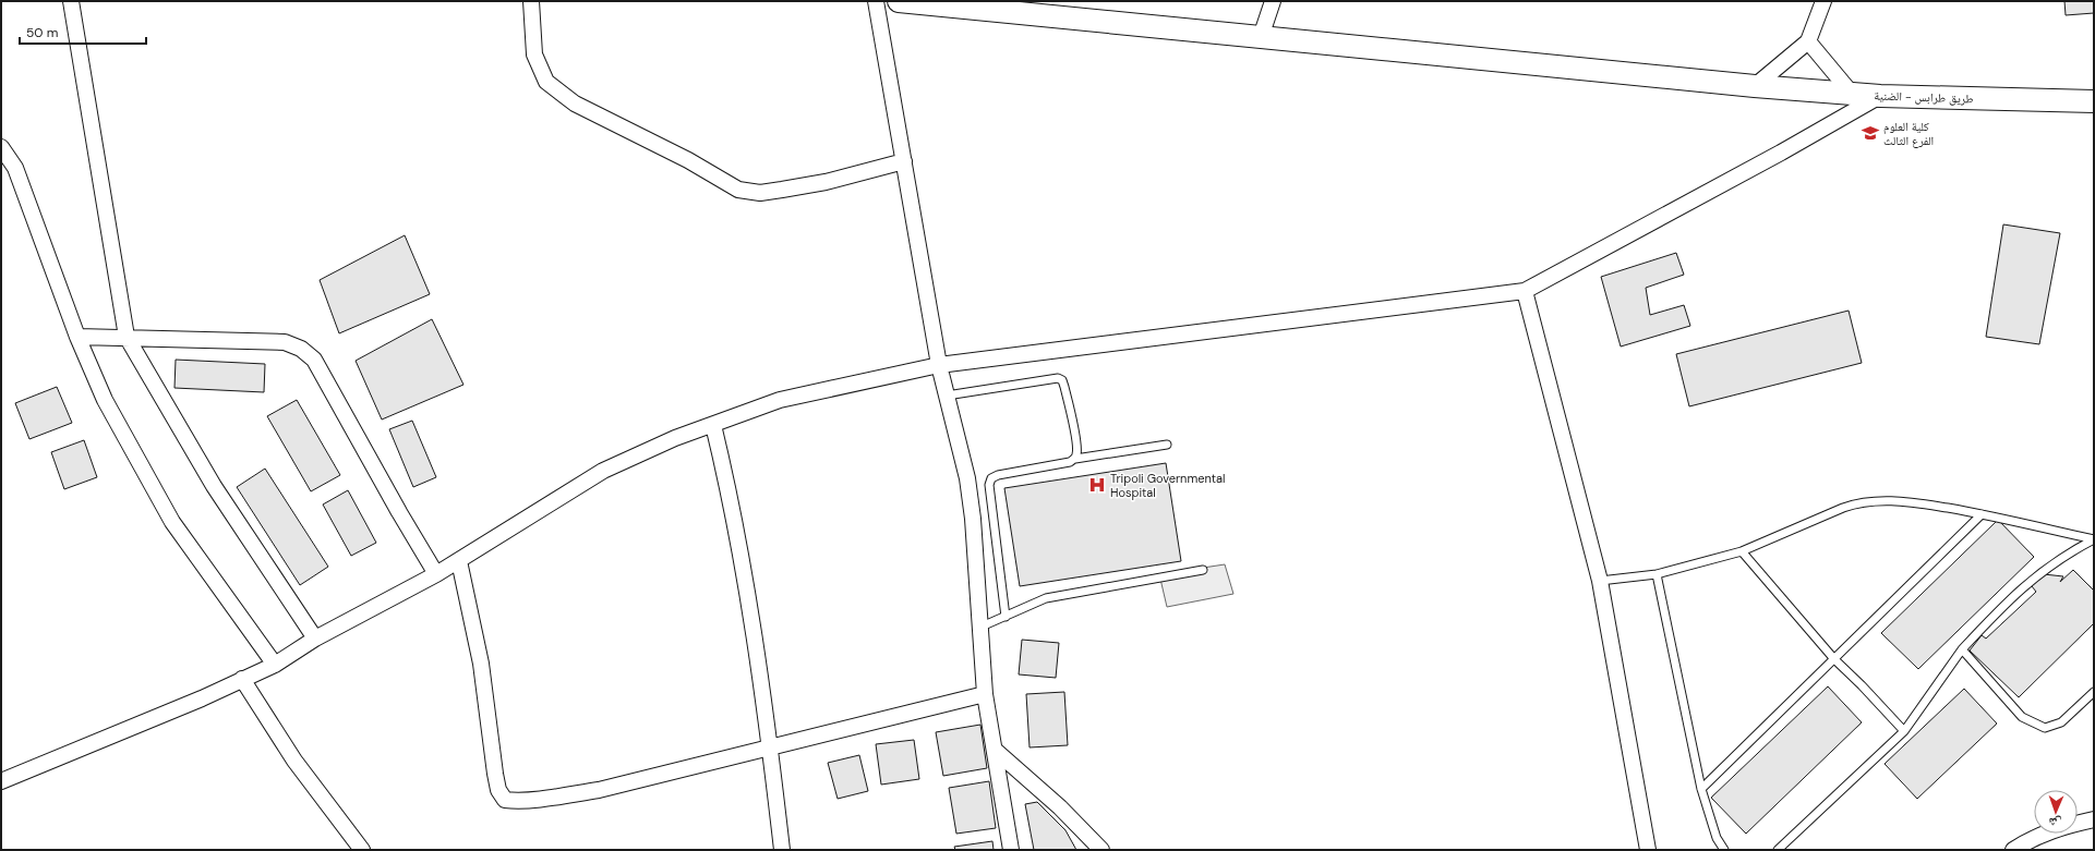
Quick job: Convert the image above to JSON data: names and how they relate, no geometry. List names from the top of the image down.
{
  "streets": {
    "main road": ["طريق طرابس - الضنية"]
  },
  "places": {
    "school or university": ["كلية العلوم الفرع الثالث"],
    "hospital": ["Tripoli Governmental Hospital"]
  },
  "scale_bar": "50 m",
  "north": "bottom"
}
